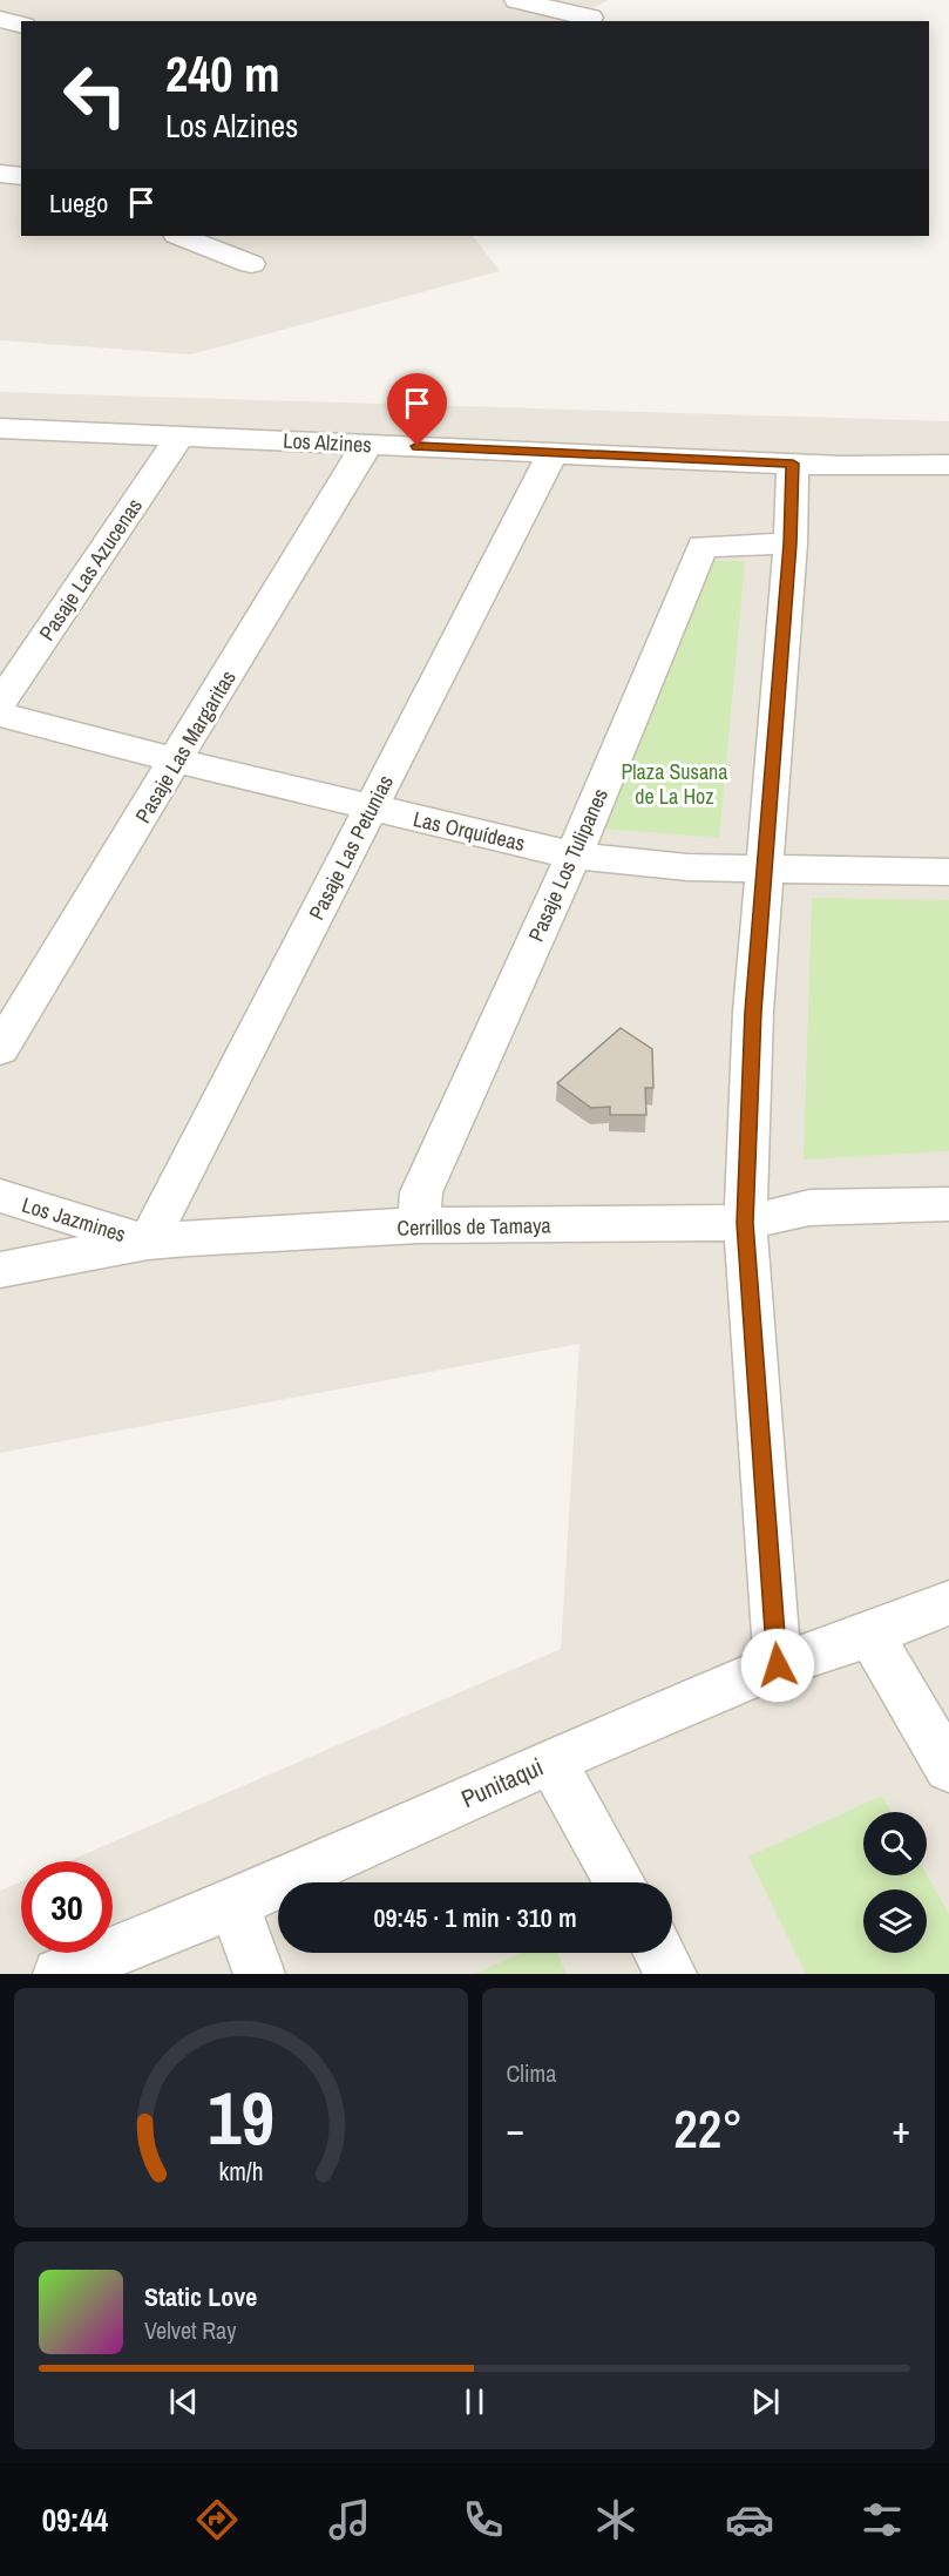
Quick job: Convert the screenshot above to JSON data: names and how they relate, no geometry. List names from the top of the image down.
{
  "streets": {
    "street": [
      "Los Alzines",
      "Pasaje Las Azucenas",
      "Pasaje Las Margaritas",
      "Las Orquídeas",
      "Pasaje Las Petunias",
      "Pasaje Los Tulipanes",
      "Los Jazmines",
      "Cerrillos de Tamaya",
      "Punitaqui"
    ]
  },
  "crossings": [
    ["Los Alzines", "Pasaje Las Azucenas"],
    ["Los Alzines", "Pasaje Las Margaritas"],
    ["Los Alzines", "Pasaje Las Petunias"],
    ["Pasaje Las Margaritas", "Las Orquídeas"],
    ["Las Orquídeas", "Pasaje Las Petunias"],
    ["Las Orquídeas", "Pasaje Los Tulipanes"],
    ["Pasaje Las Petunias", "Los Jazmines"],
    ["Pasaje Las Petunias", "Cerrillos de Tamaya"],
    ["Pasaje Los Tulipanes", "Cerrillos de Tamaya"],
    ["Los Jazmines", "Cerrillos de Tamaya"]
  ],
  "parks": ["Plaza Susana de La Hoz"],
  "page": {
    "turn": ["240 m", "Los Alzines"],
    "then": "Luego",
    "limit": "30",
    "trip": "09:45 · 1 min · 310 m",
    "tile": "Clima",
    "heat": ["−", "22°", "+"],
    "song": ["Static Love", "Velvet Ray"],
    "tabs": "09:44",
    "gauge": ["19", "km/h"]
  }
}
